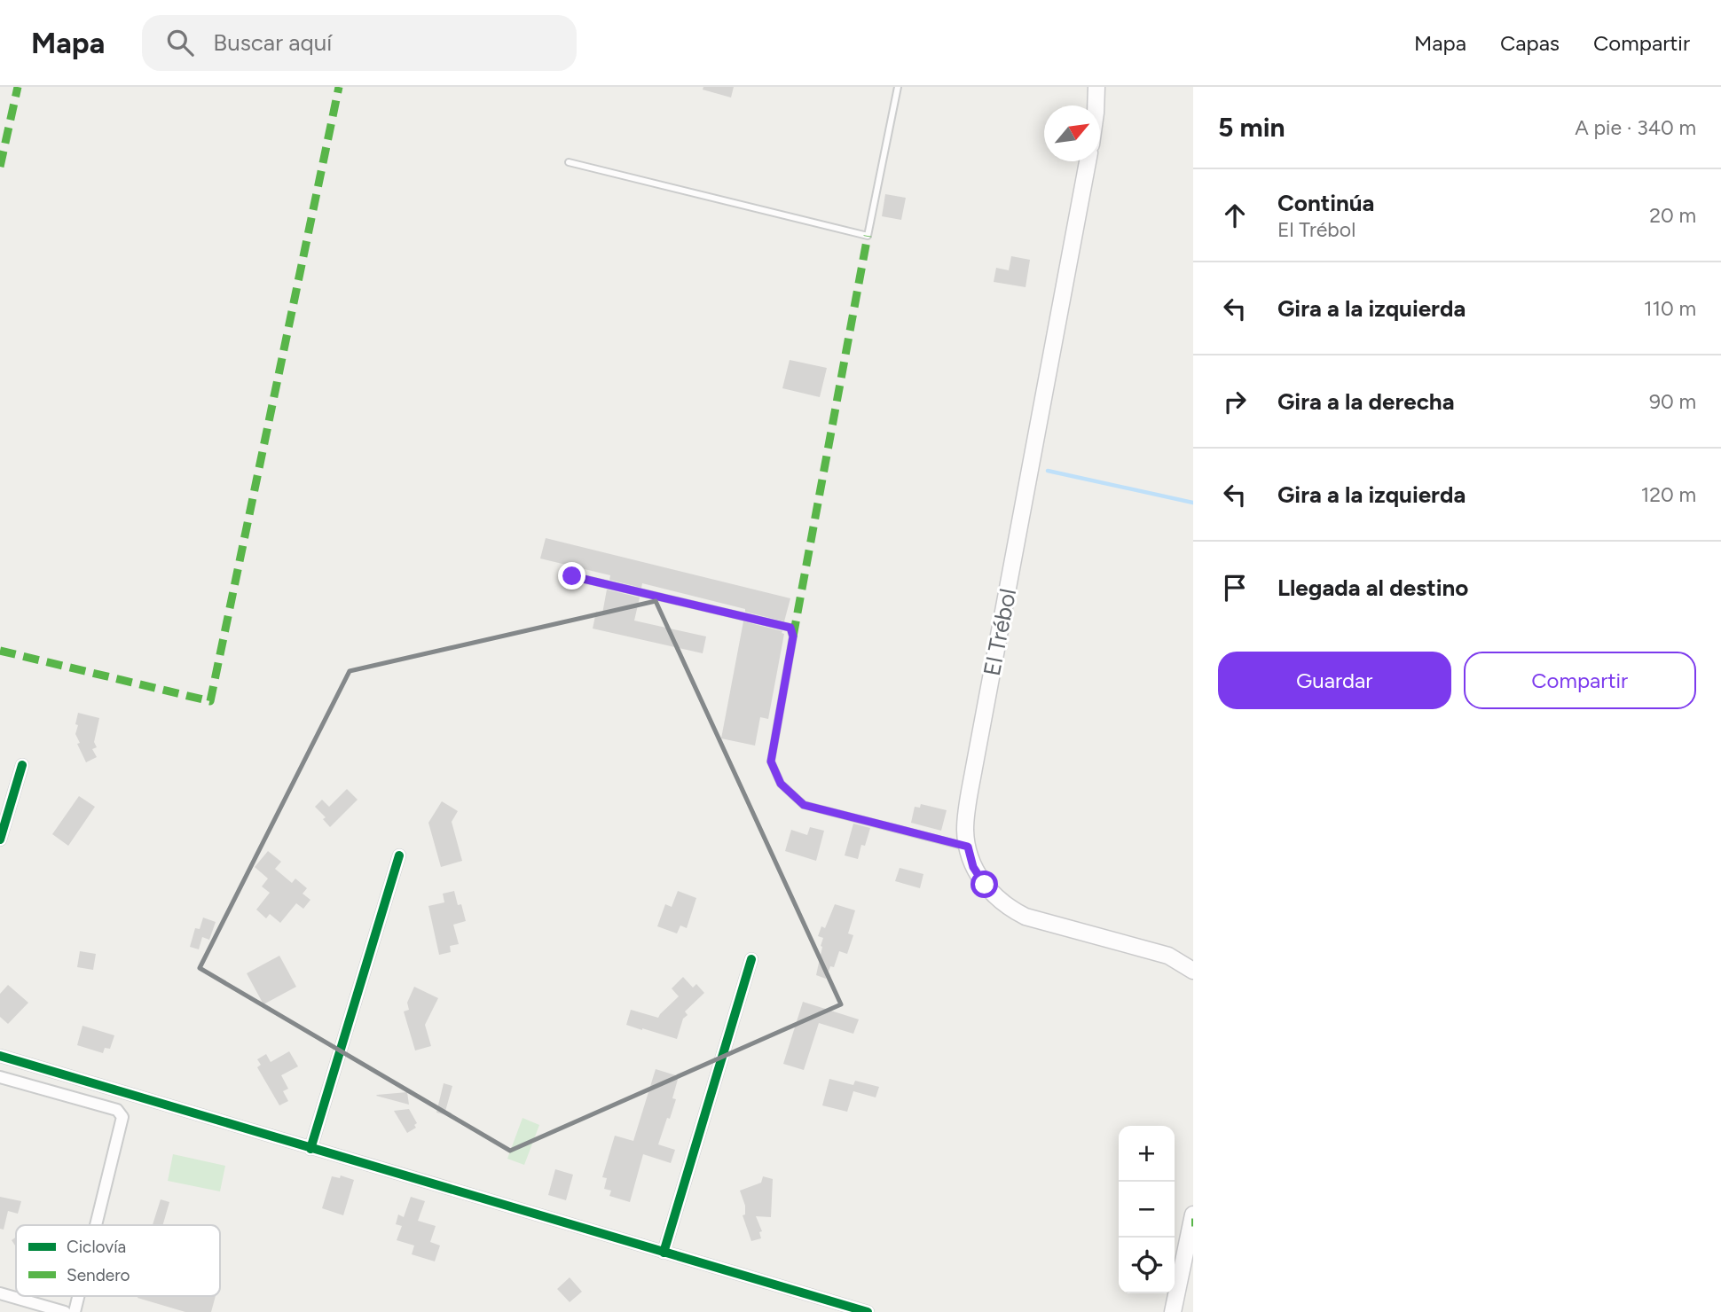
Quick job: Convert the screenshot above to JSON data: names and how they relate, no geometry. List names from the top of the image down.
{
  "streets": {
    "main road": ["El Trébol"]
  },
  "legend": ["Ciclovía", "Sendero"],
  "north": "top right",
  "page": {
    "header": "Mapa",
    "search": "Buscar aquí",
    "nav": ["Mapa", "Capas", "Compartir"],
    "heading": ["5 min", "A pie · 340 m"],
    "list": [
      ["Continúa", "El Trébol", "20 m"],
      ["Gira a la izquierda", "110 m"],
      ["Gira a la derecha", "90 m"],
      ["Gira a la izquierda", "120 m"],
      "Llegada al destino"
    ],
    "buttons": ["Guardar", "Compartir"],
    "map_buttons": ["+", "−"]
  }
}
